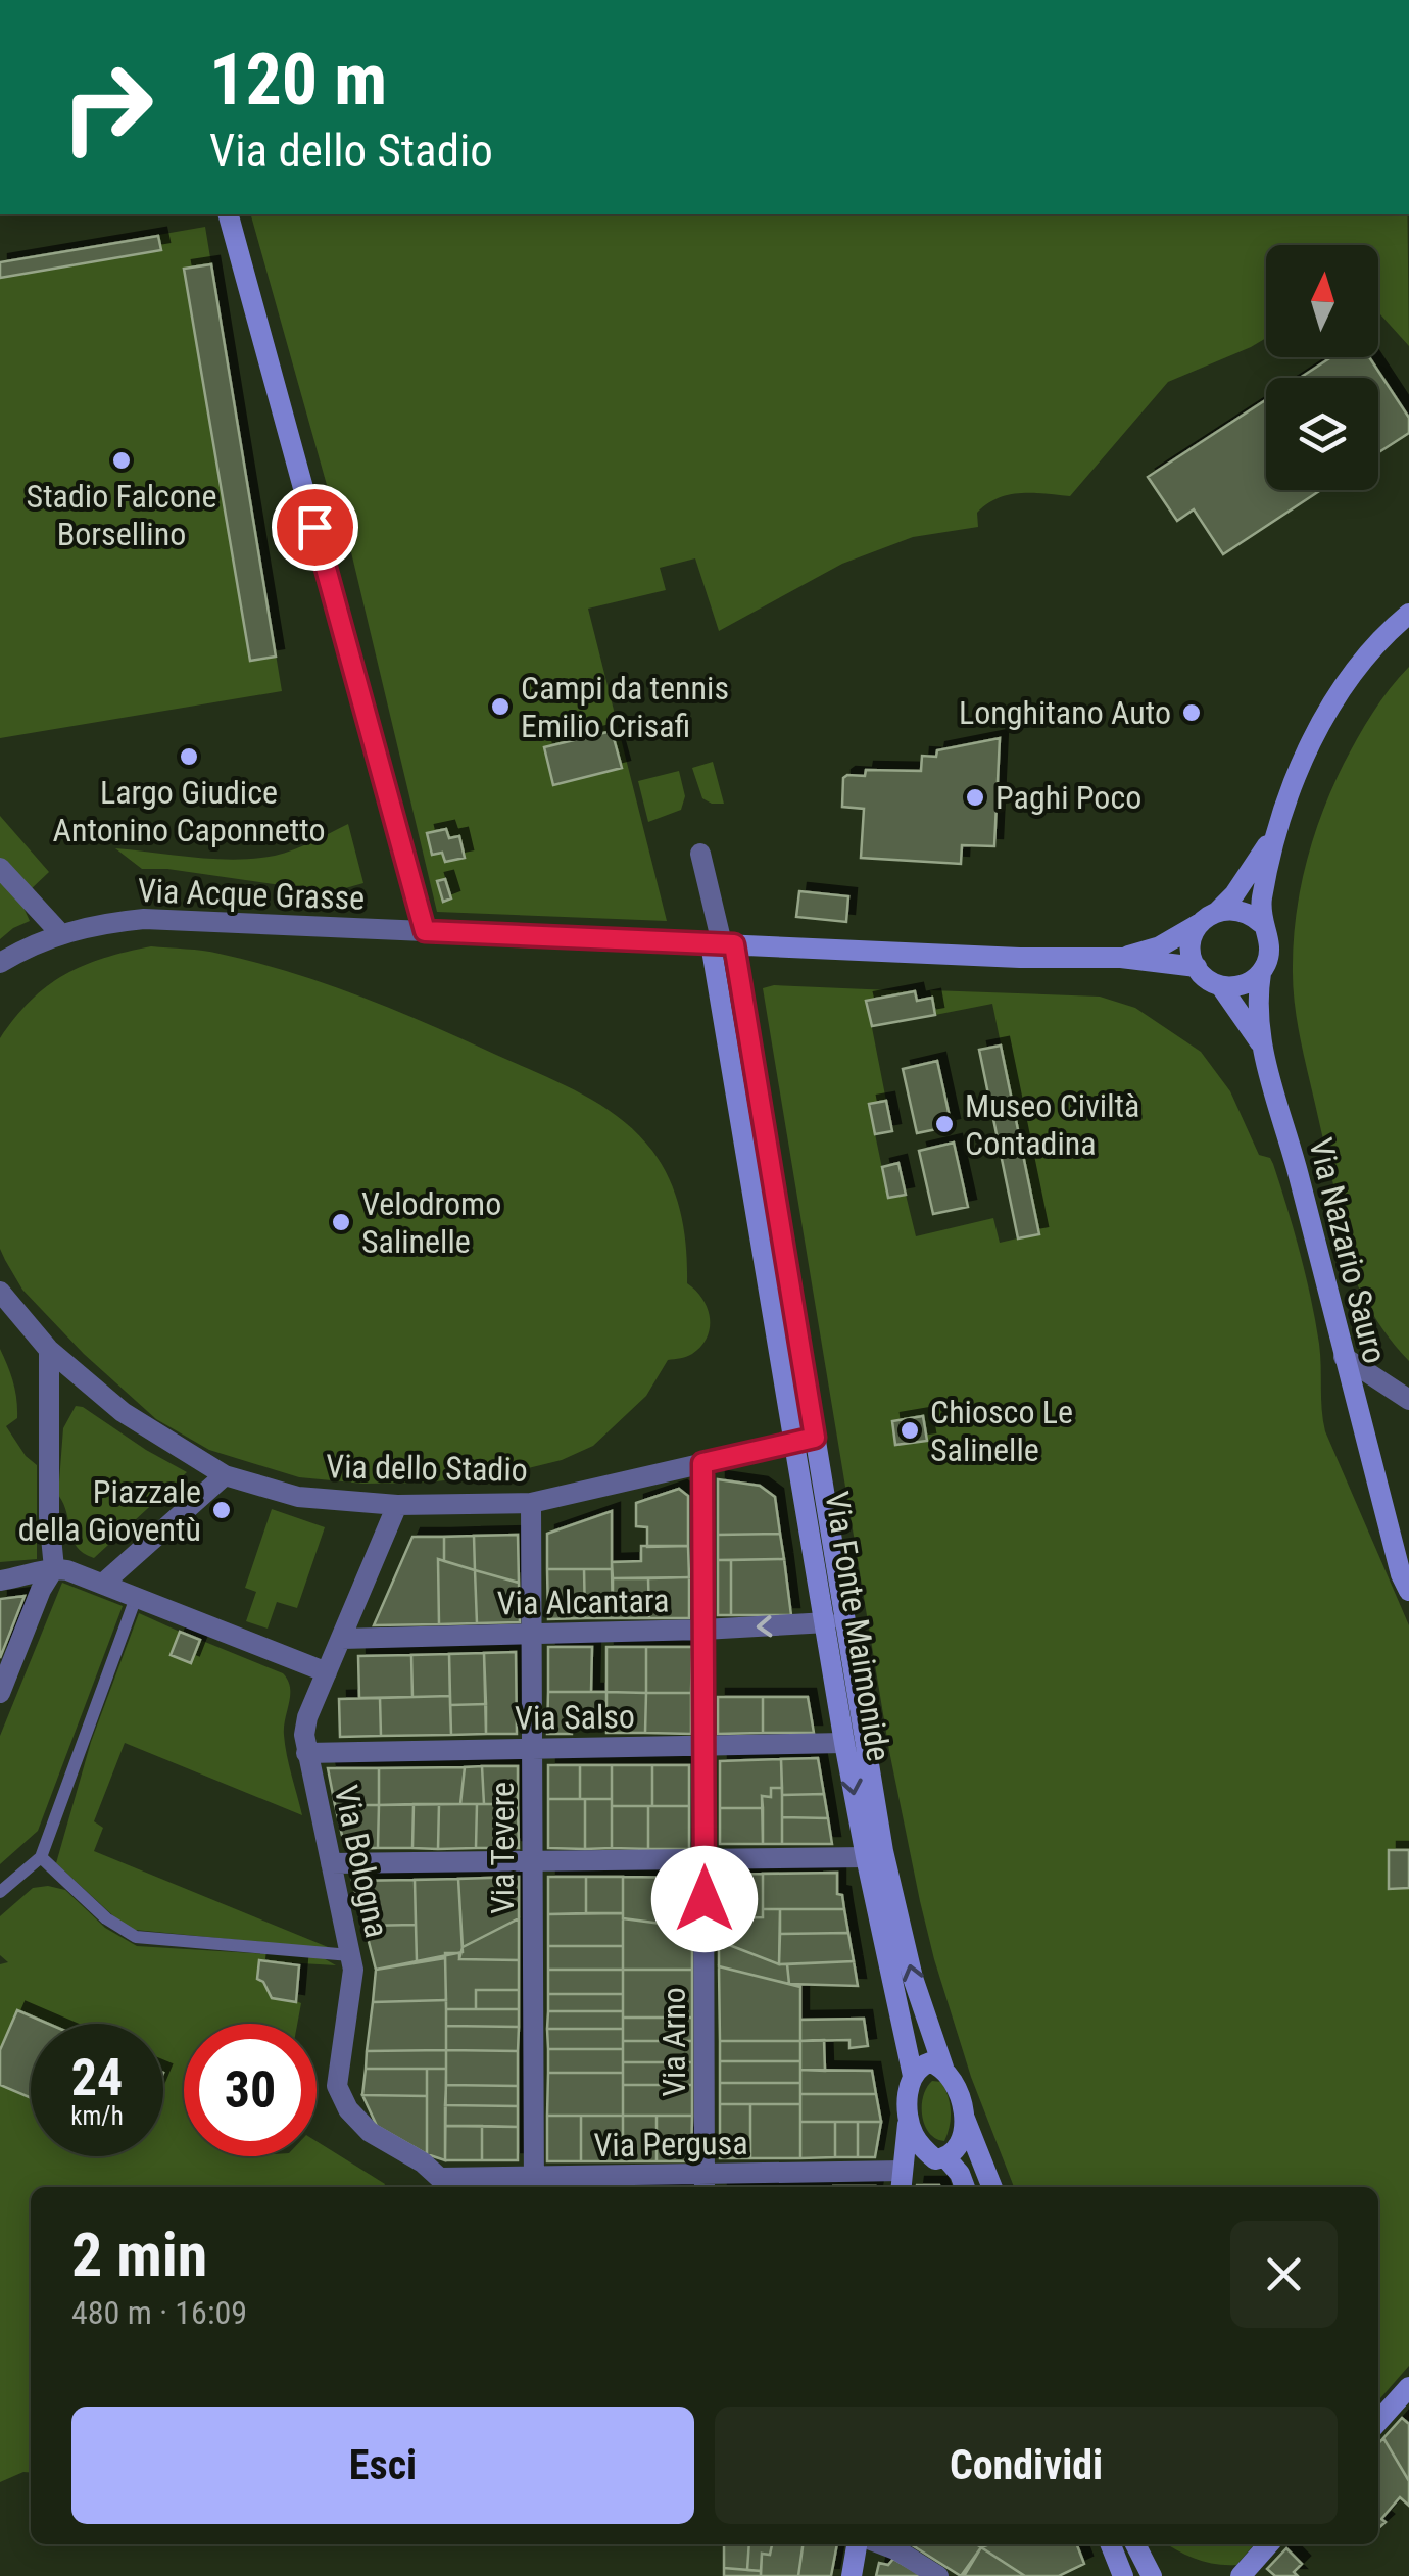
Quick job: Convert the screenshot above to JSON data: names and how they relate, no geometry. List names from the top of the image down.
{
  "streets": {
    "street": [
      "Via Acque Grasse",
      "Via Nazario Sauro",
      "Via dello Stadio",
      "Via Alcantara",
      "Via Fonte Maimonide",
      "Via Salso",
      "Via Tevere",
      "Via Bologna",
      "Via Arno",
      "Via Pergusa"
    ]
  },
  "crossings": [
    ["Via Acque Grasse", "Via Fonte Maimonide"],
    ["Via dello Stadio", "Via Fonte Maimonide"],
    ["Via dello Stadio", "Via Tevere"],
    ["Via dello Stadio", "Via Bologna"],
    ["Via dello Stadio", "Via Arno"],
    ["Via Alcantara", "Via Fonte Maimonide"],
    ["Via Alcantara", "Via Tevere"],
    ["Via Alcantara", "Via Bologna"],
    ["Via Alcantara", "Via Arno"],
    ["Via Fonte Maimonide", "Via Salso"],
    ["Via Fonte Maimonide", "Via Pergusa"],
    ["Via Salso", "Via Tevere"],
    ["Via Salso", "Via Bologna"],
    ["Via Salso", "Via Arno"],
    ["Via Tevere", "Via Pergusa"],
    ["Via Bologna", "Via Pergusa"],
    ["Via Arno", "Via Pergusa"]
  ],
  "places": [
    "Stadio Falcone Borsellino",
    "Campi da tennis Emilio Crisafi",
    "Longhitano Auto",
    "Largo Giudice Antonino Caponnetto",
    "Paghi Poco",
    "Museo Civiltà Contadina",
    "Velodromo Salinelle",
    "Chiosco Le Salinelle",
    "Piazzale della Gioventù"
  ],
  "north": "top",
  "page": {
    "turn": ["120 m", "Via dello Stadio"],
    "speed": "24 km/h",
    "limit": "30",
    "heading": ["2 min", "480 m · 16:09"],
    "buttons": ["Esci", "Condividi"]
  }
}
